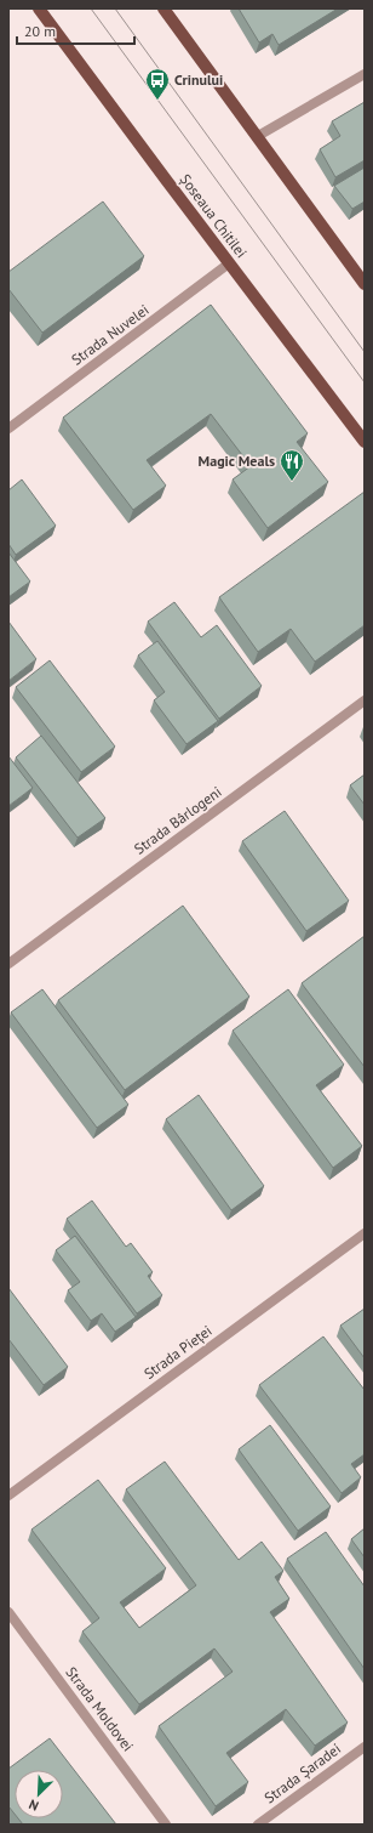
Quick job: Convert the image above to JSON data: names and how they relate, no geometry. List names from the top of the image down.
{
  "streets": {
    "main road": ["Șoseaua Chitilei"],
    "street": [
      "Strada Nuvelei",
      "Strada Bârlogeni",
      "Strada Pieței",
      "Strada Moldovei",
      "Strada Șaradei"
    ]
  },
  "crossings": [
    ["Șoseaua Chitilei", "Strada Nuvelei"]
  ],
  "places": {
    "bus stop": ["Crinului"],
    "restaurant": ["Magic Meals"]
  },
  "scale_bar": "20 m",
  "north": "bottom left"
}
